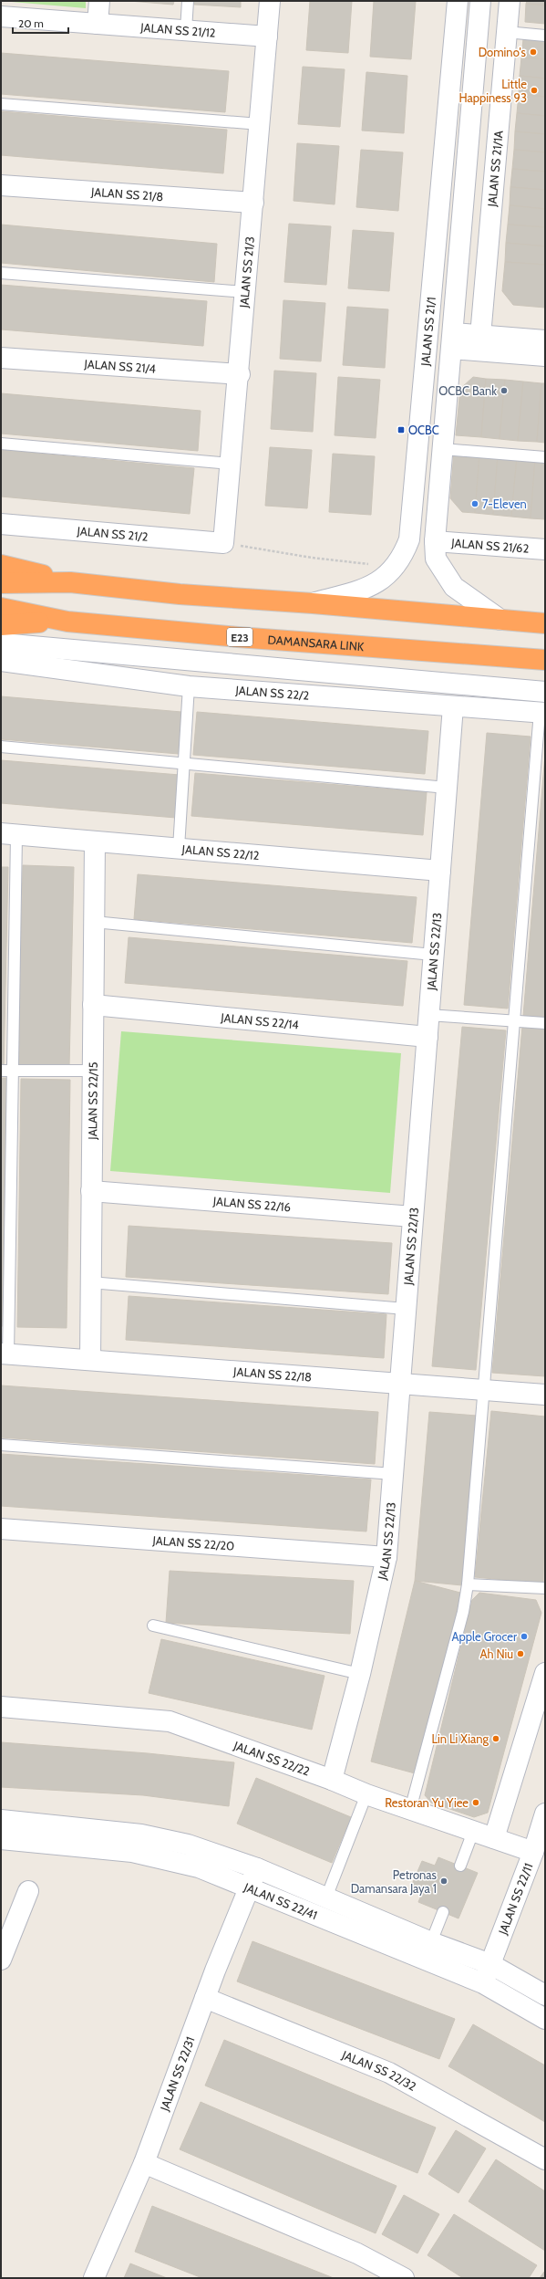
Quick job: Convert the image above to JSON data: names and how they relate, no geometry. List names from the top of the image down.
{
  "streets": {
    "highway": ["E23", "DAMANSARA LINK"],
    "street": [
      "JALAN SS 21/12",
      "JALAN SS 21/1A",
      "JALAN SS 21/8",
      "JALAN SS 21/3",
      "JALAN SS 21/1",
      "JALAN SS 21/4",
      "JALAN SS 21/2",
      "JALAN SS 21/62",
      "JALAN SS 22/2",
      "JALAN SS 22/12",
      "JALAN SS 22/13",
      "JALAN SS 22/14",
      "JALAN SS 22/15",
      "JALAN SS 22/16",
      "JALAN SS 22/18",
      "JALAN SS 22/20",
      "JALAN SS 22/22",
      "JALAN SS 22/11",
      "JALAN SS 22/41",
      "JALAN SS 22/32",
      "JALAN SS 22/31"
    ]
  },
  "crossings": [
    ["JALAN SS 21/12", "JALAN SS 21/3"],
    ["JALAN SS 21/8", "JALAN SS 21/3"],
    ["JALAN SS 21/3", "JALAN SS 21/4"],
    ["JALAN SS 21/3", "JALAN SS 21/2"],
    ["JALAN SS 21/1", "JALAN SS 21/62"],
    ["JALAN SS 22/2", "JALAN SS 22/13"],
    ["JALAN SS 22/12", "JALAN SS 22/13"],
    ["JALAN SS 22/12", "JALAN SS 22/15"],
    ["JALAN SS 22/13", "JALAN SS 22/14"],
    ["JALAN SS 22/13", "JALAN SS 22/16"],
    ["JALAN SS 22/13", "JALAN SS 22/18"],
    ["JALAN SS 22/13", "JALAN SS 22/20"],
    ["JALAN SS 22/13", "JALAN SS 22/22"],
    ["JALAN SS 22/14", "JALAN SS 22/15"],
    ["JALAN SS 22/15", "JALAN SS 22/16"],
    ["JALAN SS 22/15", "JALAN SS 22/18"],
    ["JALAN SS 22/22", "JALAN SS 22/11"],
    ["JALAN SS 22/11", "JALAN SS 22/41"],
    ["JALAN SS 22/41", "JALAN SS 22/31"],
    ["JALAN SS 22/32", "JALAN SS 22/31"]
  ],
  "places": {
    "other": [
      "Domino's",
      "Little Happiness 93",
      "OCBC Bank",
      "7-Eleven",
      "Apple Grocer",
      "Ah Niu",
      "Lin Li Xiang",
      "Restoran Yu Yiee",
      "Petronas Damansara Jaya 1"
    ],
    "transit": ["OCBC"]
  },
  "scale_bar": "20 m"
}
